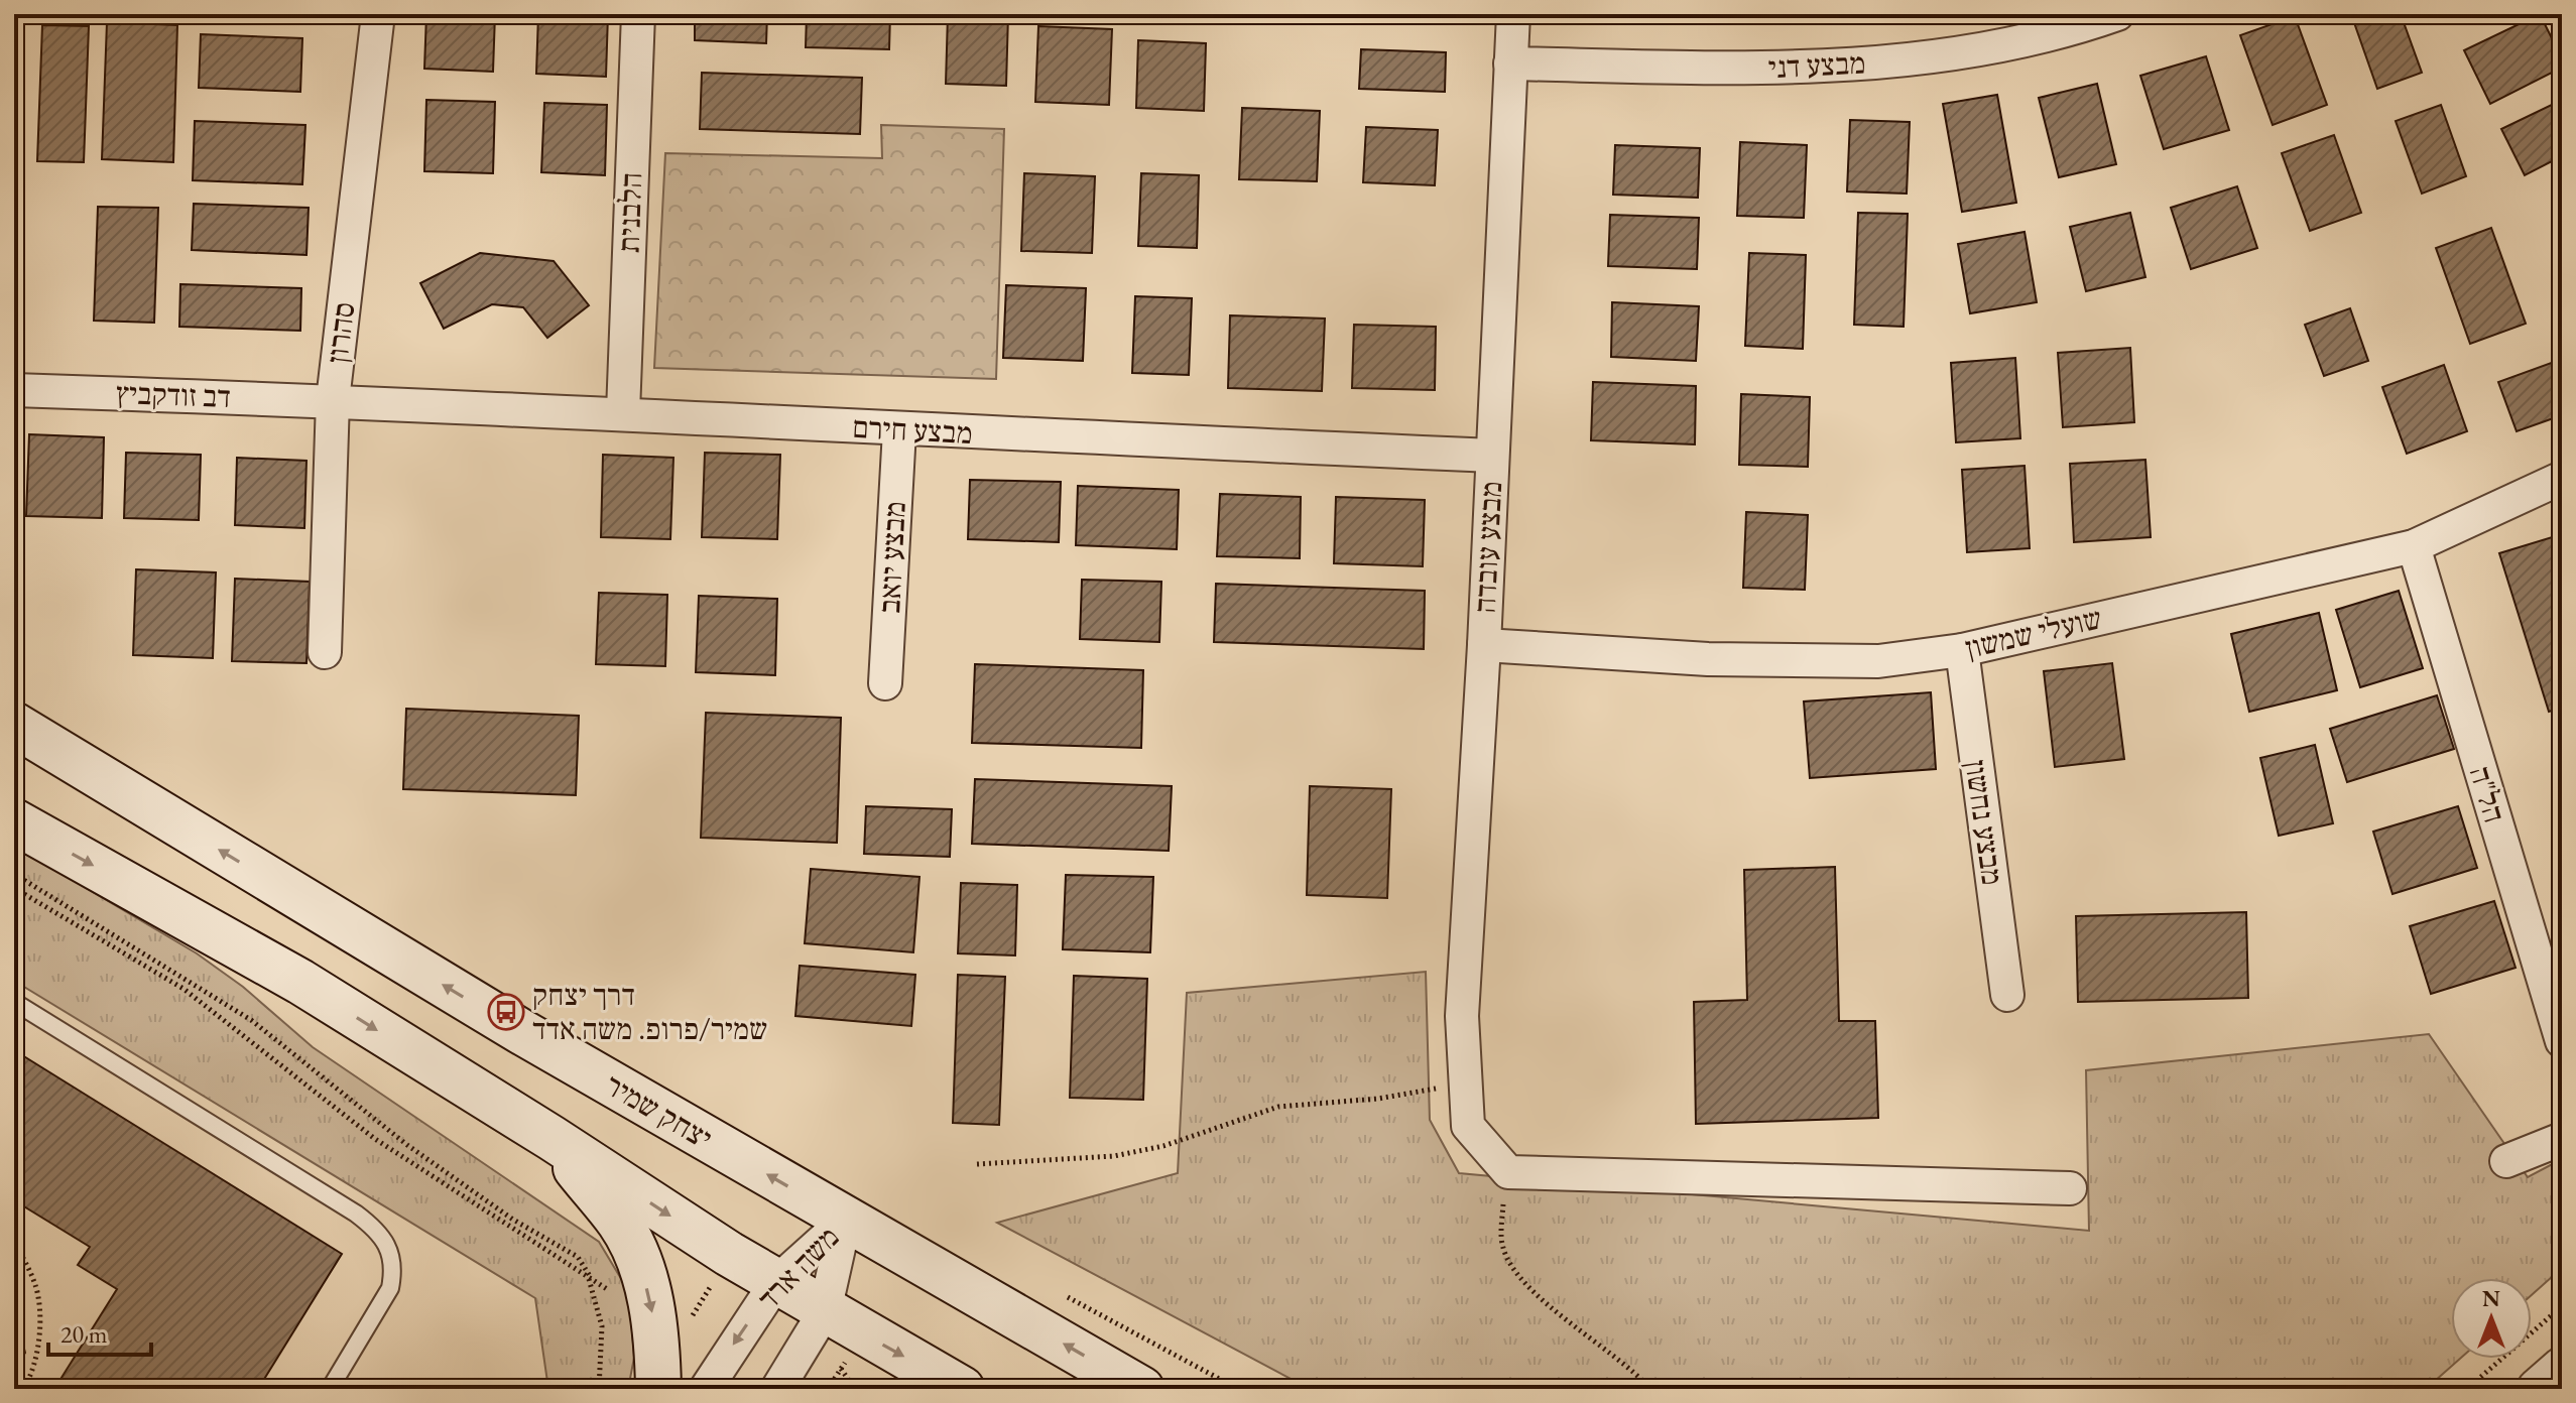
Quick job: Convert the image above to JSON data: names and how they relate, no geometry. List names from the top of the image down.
{
  "streets": {
    "main road": ["יצחק שמיר"],
    "street": [
      "מבצע דני",
      "הלבנית",
      "סהרון",
      "דב זודקביץ",
      "מבצע חירם",
      "מבצע עובדה",
      "מבצע יואב",
      "שועלי שמשון",
      "הל\"ה",
      "מבצע נחשון",
      "משה ארד"
    ]
  },
  "crossings": [
    ["מבצע דני", "מבצע עובדה"],
    ["הלבנית", "מבצע חירם"],
    ["סהרון", "דב זודקביץ"],
    ["סהרון", "מבצע חירם"],
    ["דב זודקביץ", "מבצע חירם"],
    ["מבצע חירם", "מבצע עובדה"],
    ["מבצע חירם", "מבצע יואב"],
    ["מבצע עובדה", "שועלי שמשון"],
    ["שועלי שמשון", "הל\"ה"],
    ["שועלי שמשון", "מבצע נחשון"],
    ["יצחק שמיר", "משה ארד"]
  ],
  "places": {
    "bus stop": ["דרך יצחק שמיר/פרופ. משה אדד"]
  },
  "scale_bar": "20 m",
  "north": "top"
}
